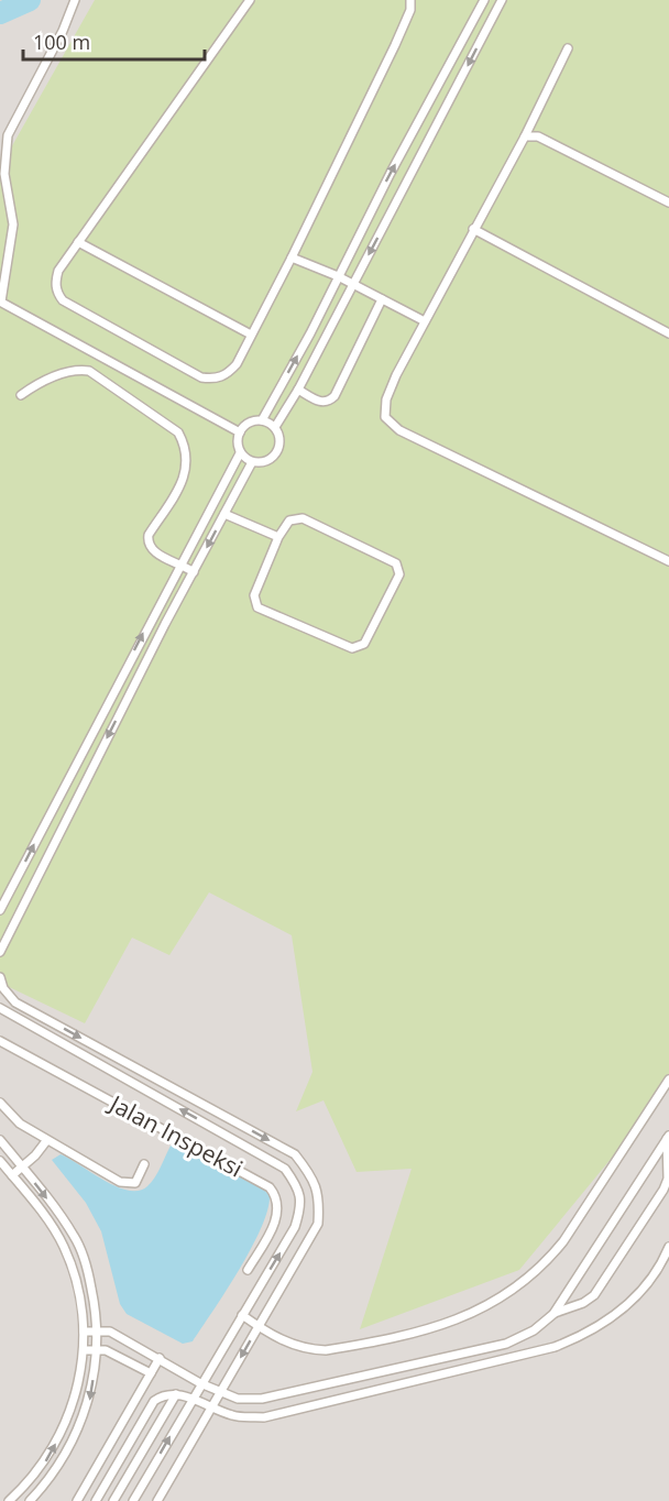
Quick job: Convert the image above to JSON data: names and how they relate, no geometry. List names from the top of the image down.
{
  "streets": {
    "lane": ["Jalan Inspeksi"]
  },
  "scale_bar": "100 m"
}
